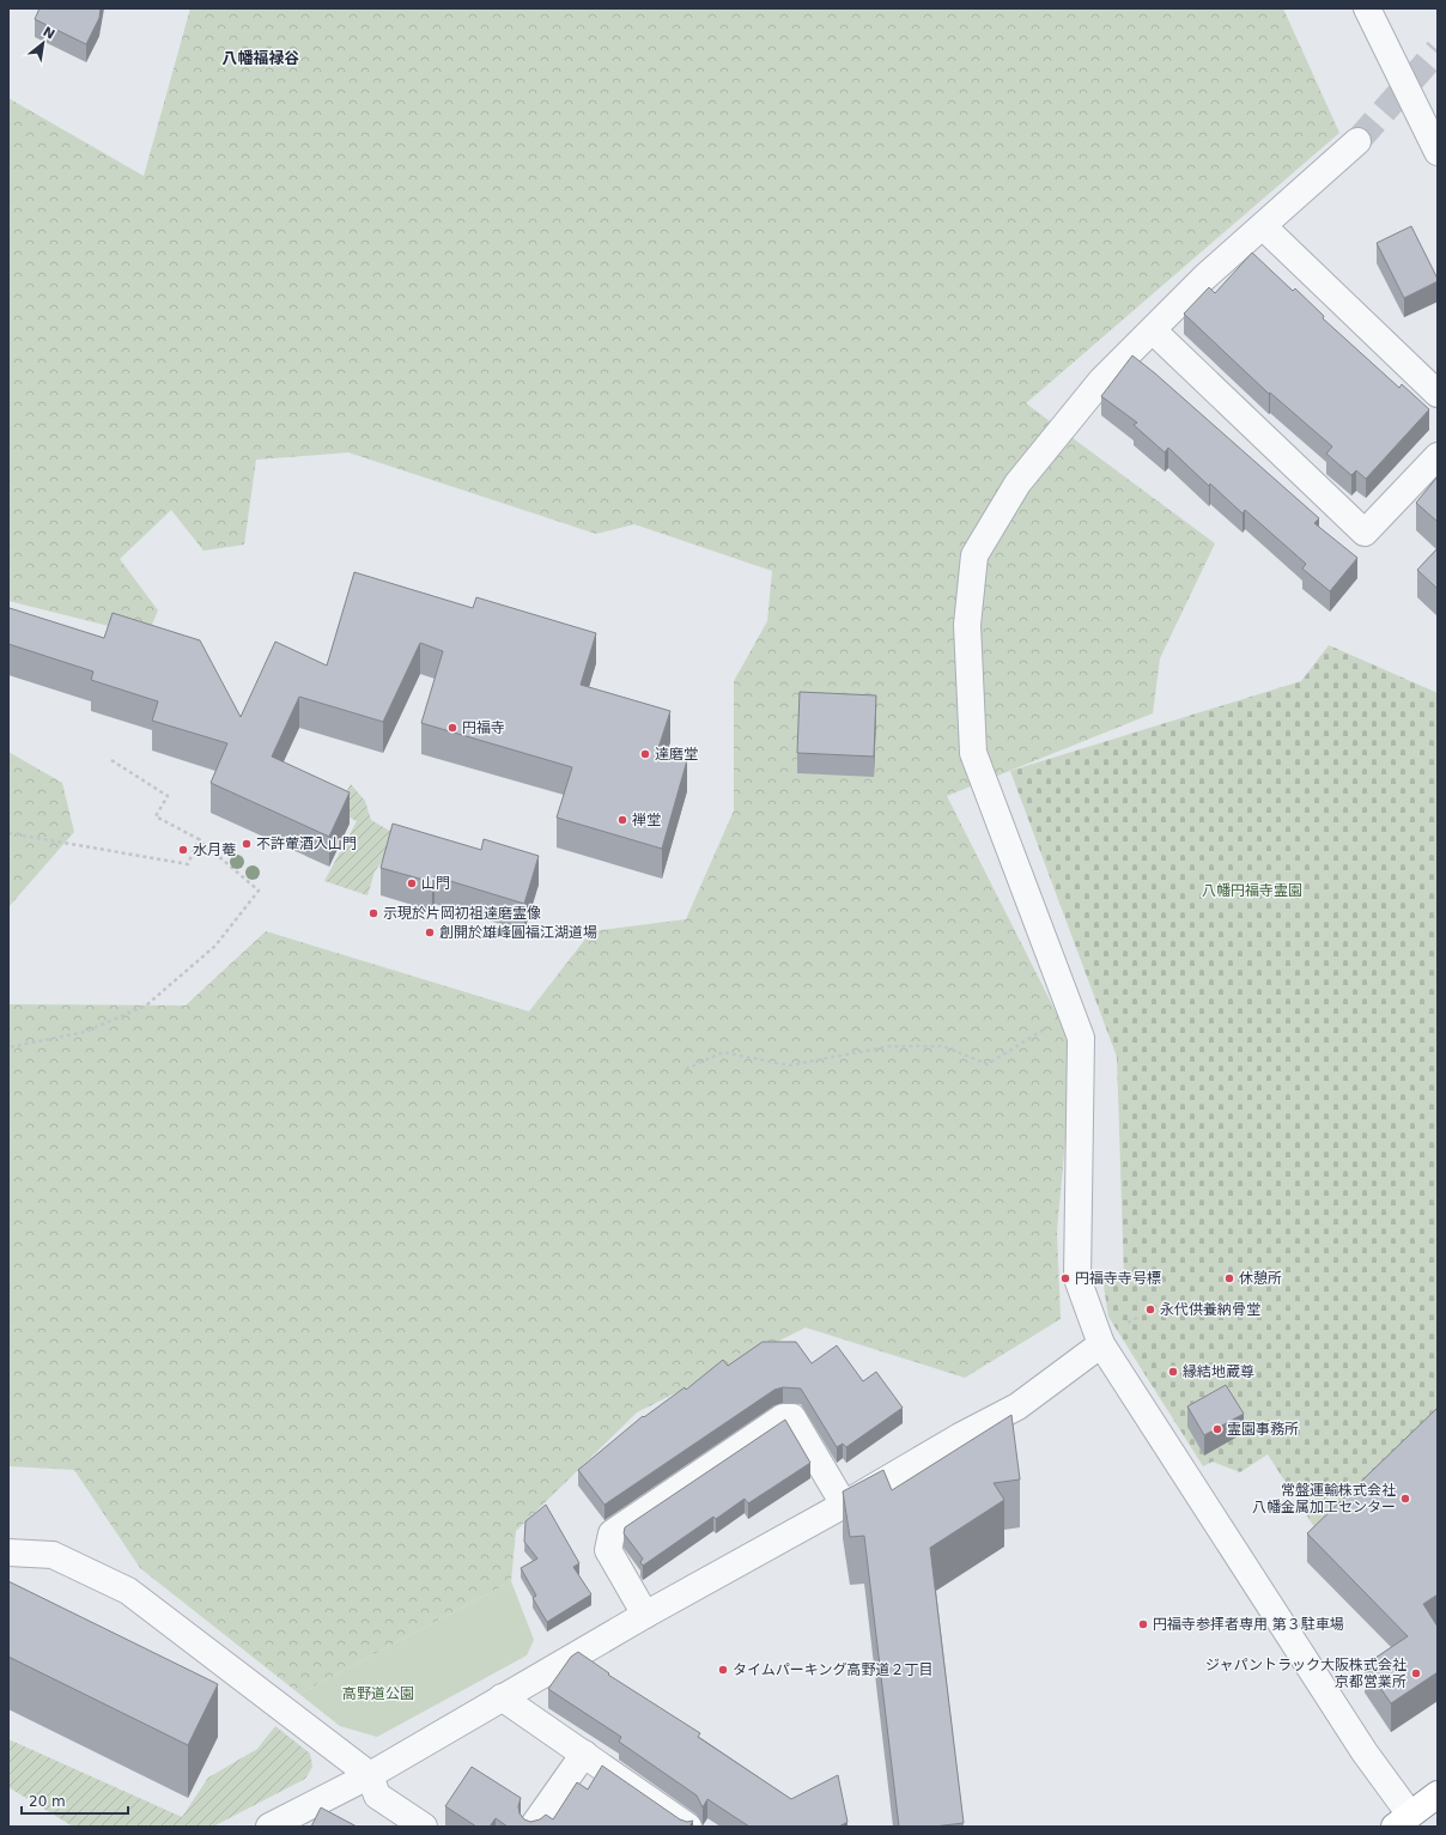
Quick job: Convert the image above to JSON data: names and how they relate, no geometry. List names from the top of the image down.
{
  "districts": ["八幡福禄谷"],
  "parks": ["八幡円福寺霊園", "高野道公園"],
  "places": [
    "円福寺",
    "達磨堂",
    "禅堂",
    "不許葷酒入山門",
    "水月菴",
    "山門",
    "示現於片岡初祖達磨霊像",
    "創開於雄峰圓福江湖道場",
    "円福寺寺号標",
    "休憩所",
    "永代供養納骨堂",
    "縁結地蔵尊",
    "霊園事務所",
    "常盤運輸株式会社 八幡金属加工センター",
    "円福寺参拝者専用 第３駐車場",
    "タイムパーキング高野道２丁目",
    "ジャパントラック大阪株式会社 京都営業所"
  ],
  "scale_bar": "20 m",
  "north": "top right"
}
